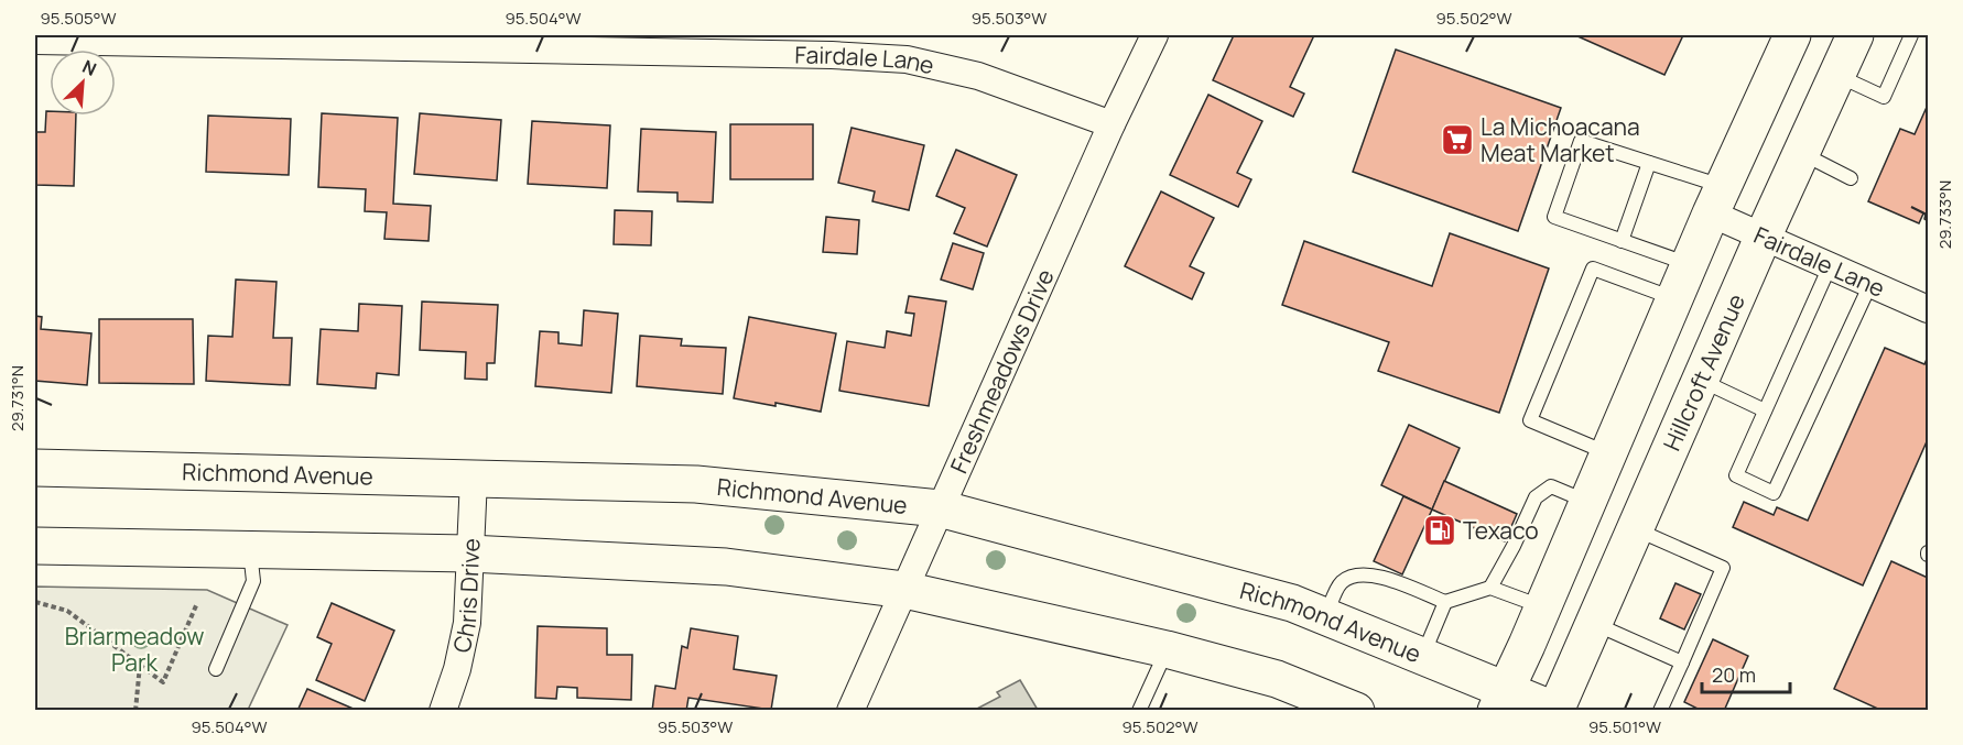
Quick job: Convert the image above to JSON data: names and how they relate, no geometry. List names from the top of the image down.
{
  "streets": {
    "main road": ["Hillcroft Avenue", "Richmond Avenue"],
    "street": ["Fairdale Lane", "Freshmeadows Drive", "Chris Drive"]
  },
  "crossings": [
    ["Fairdale Lane", "Freshmeadows Drive"],
    ["Fairdale Lane", "Hillcroft Avenue"],
    ["Freshmeadows Drive", "Richmond Avenue"],
    ["Hillcroft Avenue", "Richmond Avenue"],
    ["Richmond Avenue", "Chris Drive"]
  ],
  "parks": ["Briarmeadow Park"],
  "places": {
    "supermarket": ["La Michoacana Meat Market"],
    "fuel station": ["Texaco"]
  },
  "scale_bar": "20 m",
  "north": "top right",
  "coordinates": [
    "95.505°W",
    "95.504°W",
    "95.503°W",
    "95.502°W",
    "29.733°N",
    "29.731°N",
    "95.501°W"
  ]
}
